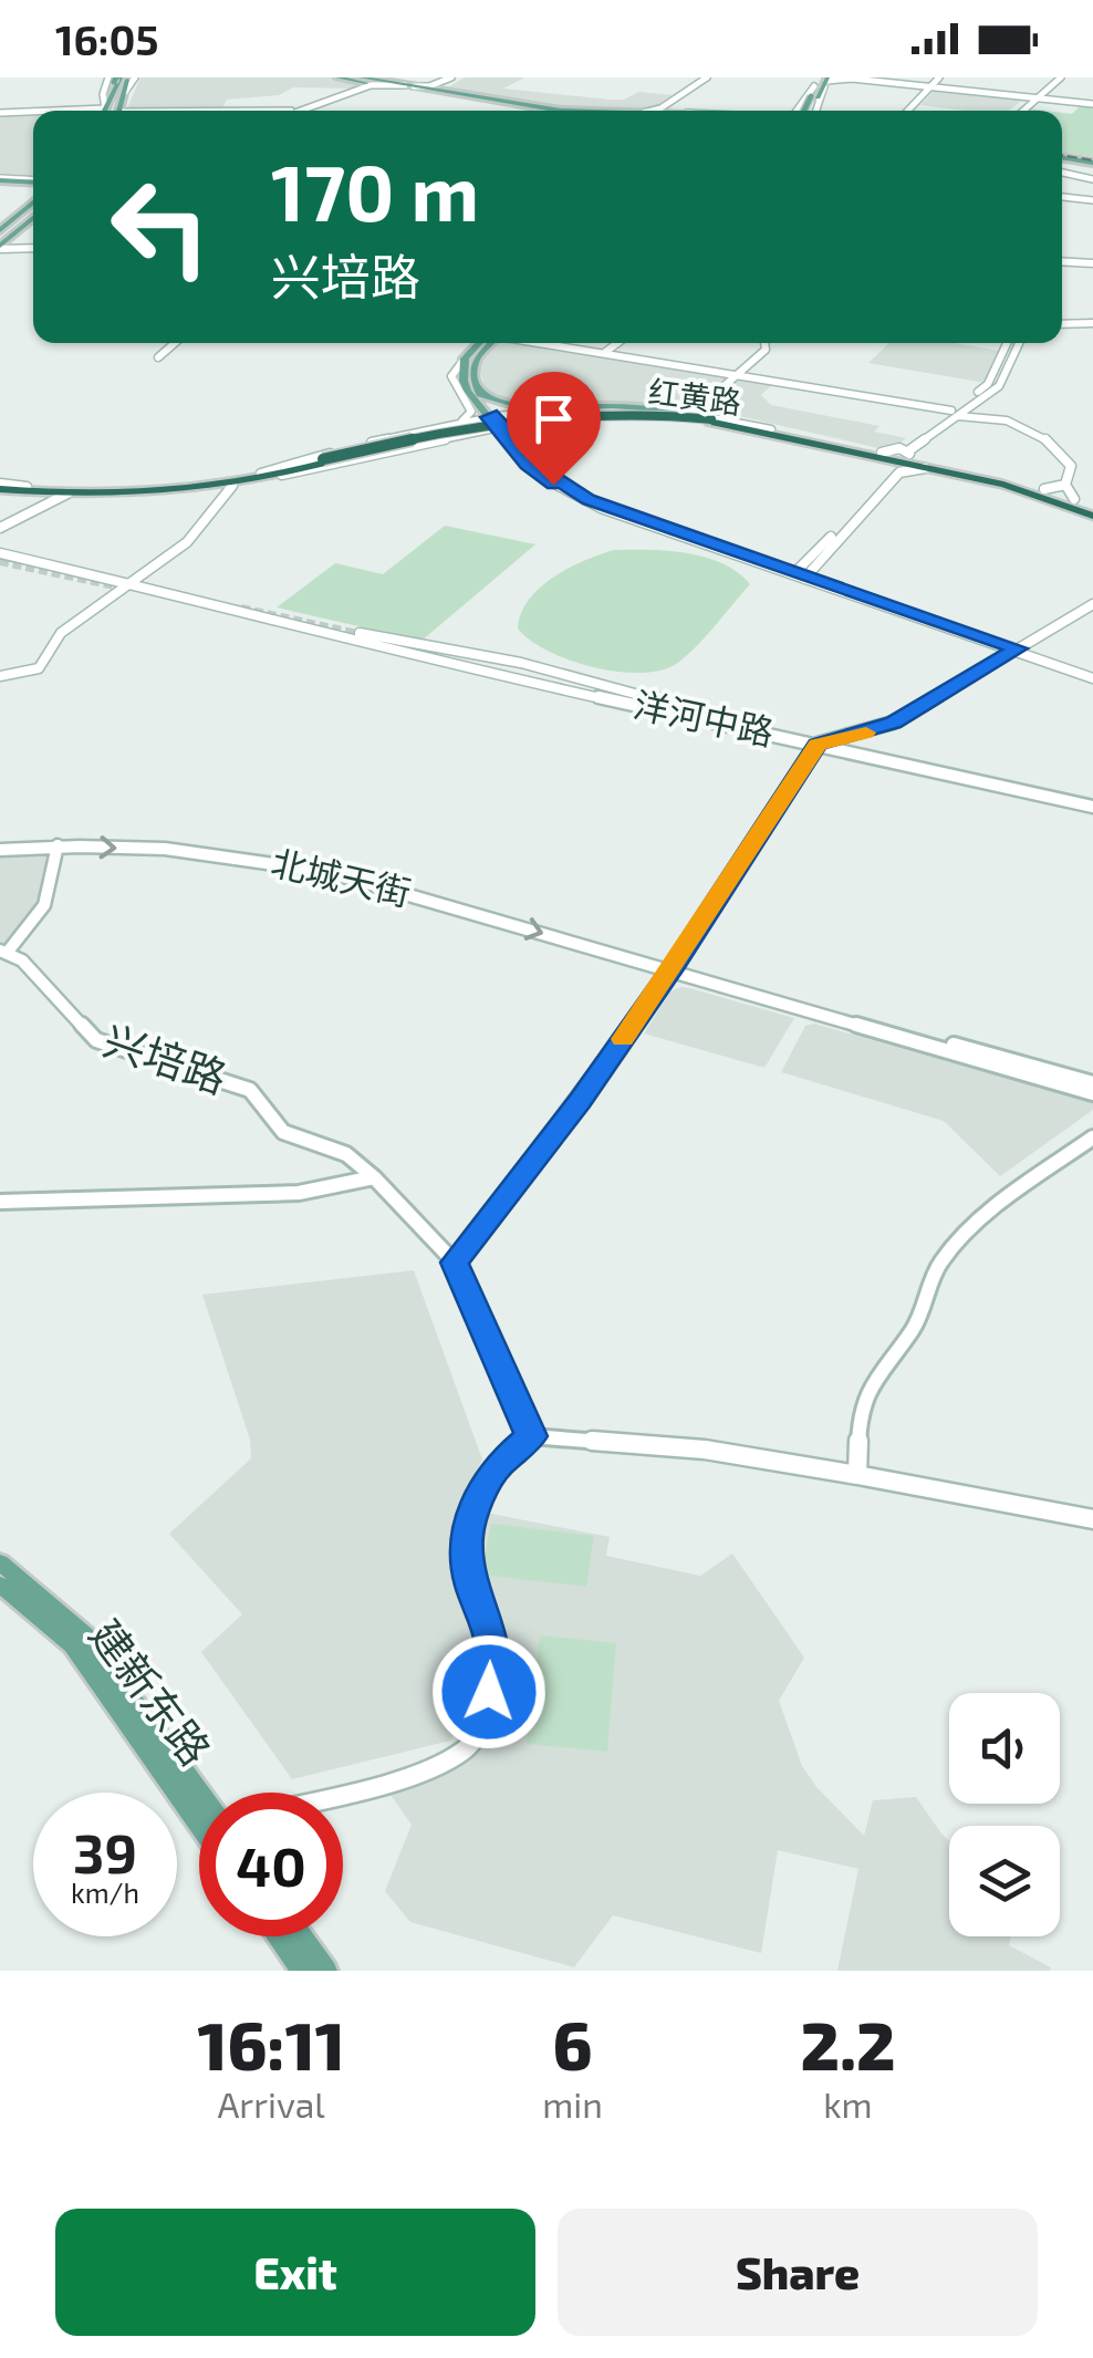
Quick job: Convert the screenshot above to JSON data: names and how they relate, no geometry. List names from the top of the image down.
{
  "streets": {
    "highway": ["红黄路"],
    "main road": ["建新东路"],
    "street": ["洋河中路", "北城天街", "兴培路"]
  },
  "page": {
    "status": "16:05",
    "turn": ["170 m", "兴培路"],
    "speed": "39 km/h",
    "limit": "40",
    "eta": [
      "16:11",
      "Arrival",
      "6",
      "min",
      "2.2",
      "km"
    ],
    "buttons": ["Exit", "Share"]
  }
}
